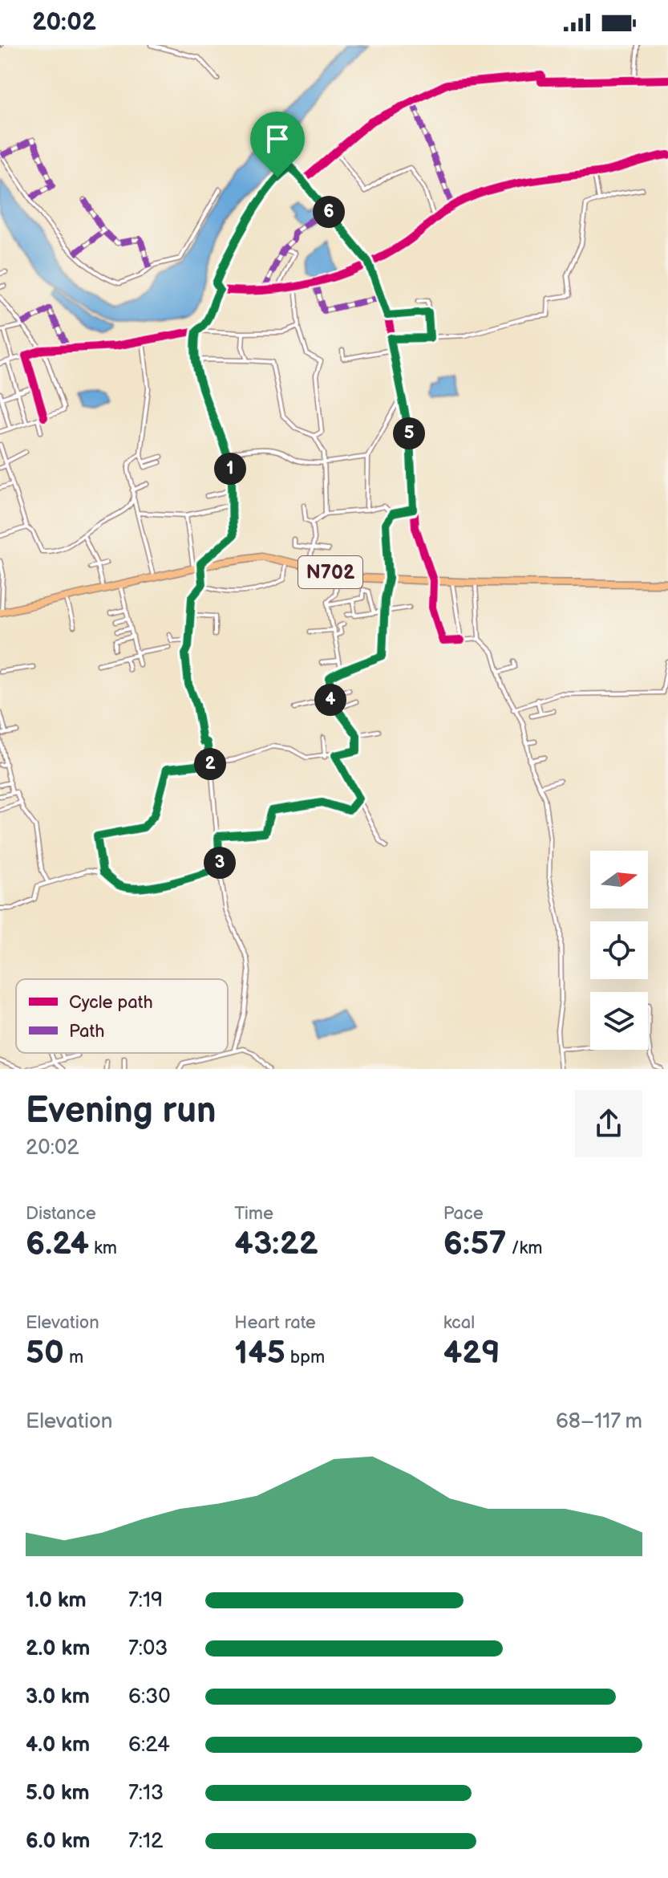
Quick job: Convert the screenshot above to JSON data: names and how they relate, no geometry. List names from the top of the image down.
{
  "streets": {
    "highway": ["N702"]
  },
  "legend": ["Cycle path", "Path"],
  "north": "right",
  "page": {
    "status": "20:02",
    "pins": [
      "6",
      "5",
      "1",
      "4",
      "2",
      "3"
    ],
    "heading": ["Evening run", "20:02"],
    "stats": [
      ["Distance", "6.24 km"],
      ["Time", "43:22"],
      ["Pace", "6:57 /km"],
      ["Elevation", "50 m"],
      ["Heart rate", "145 bpm"],
      ["kcal", "429"]
    ],
    "chart": ["Elevation", "68–117 m"],
    "list": [
      {
        "name": "1.0 km",
        "note": "7:19"
      },
      {
        "name": "2.0 km",
        "note": "7:03"
      },
      {
        "name": "3.0 km",
        "note": "6:30"
      },
      {
        "name": "4.0 km",
        "note": "6:24"
      },
      {
        "name": "5.0 km",
        "note": "7:13"
      },
      {
        "name": "6.0 km",
        "note": "7:12"
      }
    ]
  }
}
